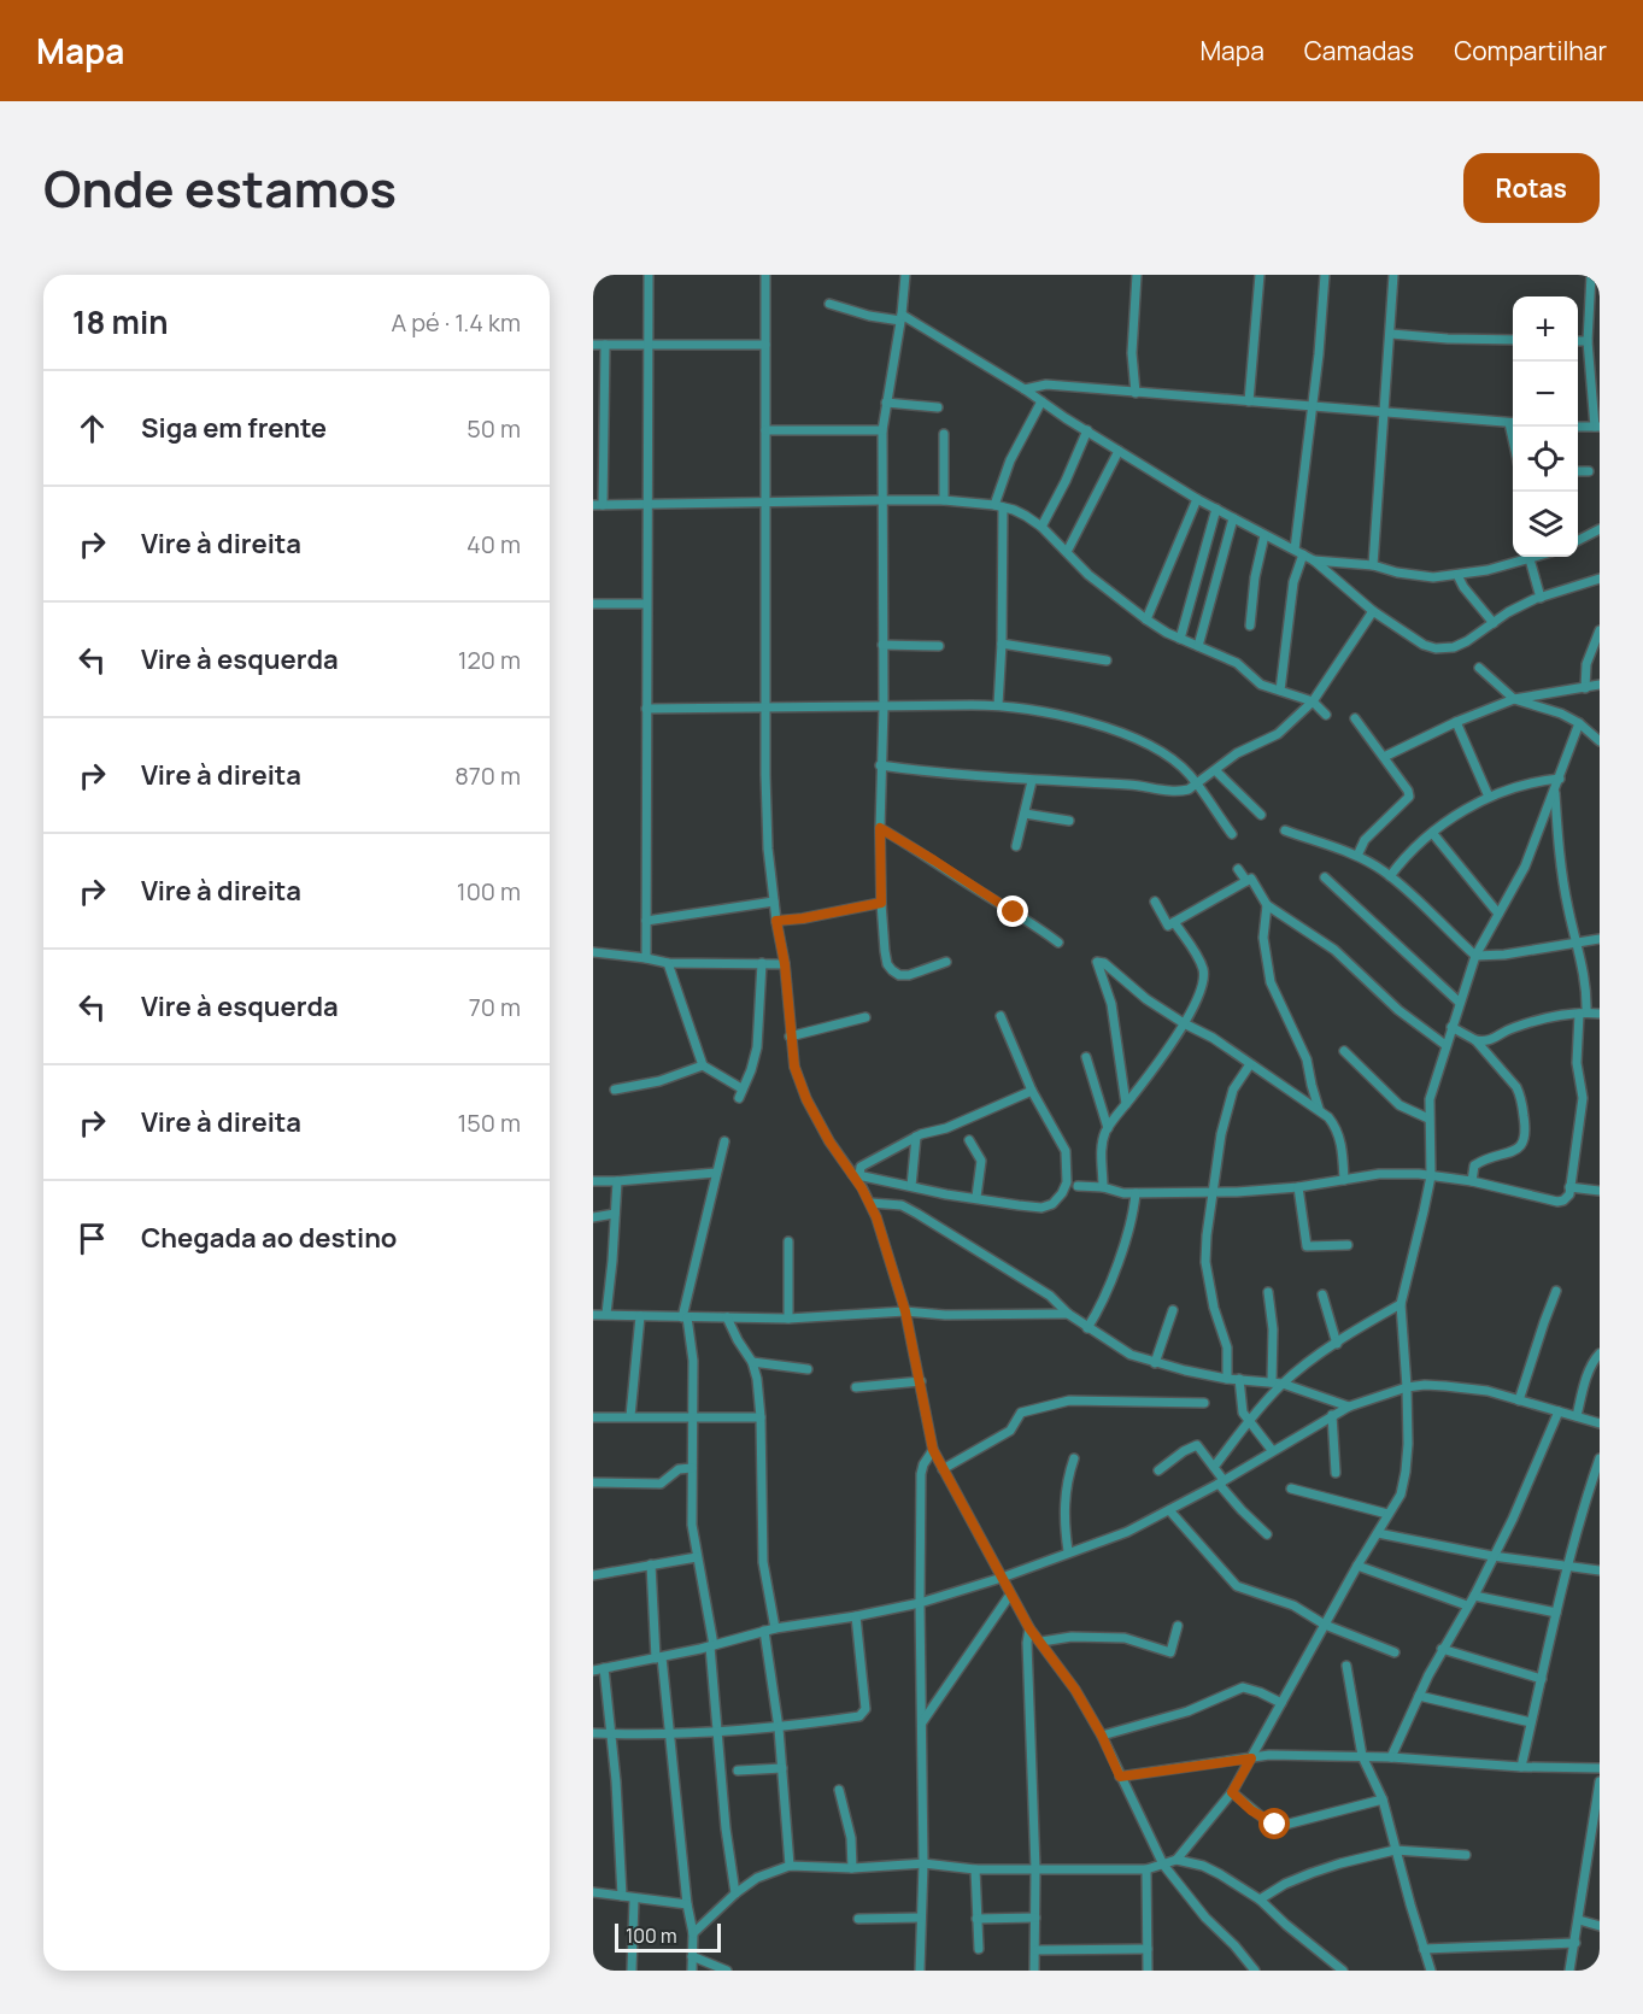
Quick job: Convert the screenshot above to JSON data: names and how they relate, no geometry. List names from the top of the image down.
{
  "scale_bar": "100 m",
  "page": {
    "header": "Mapa",
    "nav": ["Mapa", "Camadas", "Compartilhar"],
    "title": "Onde estamos",
    "buttons": "Rotas",
    "heading": ["18 min", "A pé · 1.4 km"],
    "map_buttons": ["+", "−"],
    "list": [
      ["Siga em frente", "50 m"],
      ["Vire à direita", "40 m"],
      ["Vire à esquerda", "120 m"],
      ["Vire à direita", "870 m"],
      ["Vire à direita", "100 m"],
      ["Vire à esquerda", "70 m"],
      ["Vire à direita", "150 m"],
      "Chegada ao destino"
    ],
    "scale": "100 m"
  }
}
